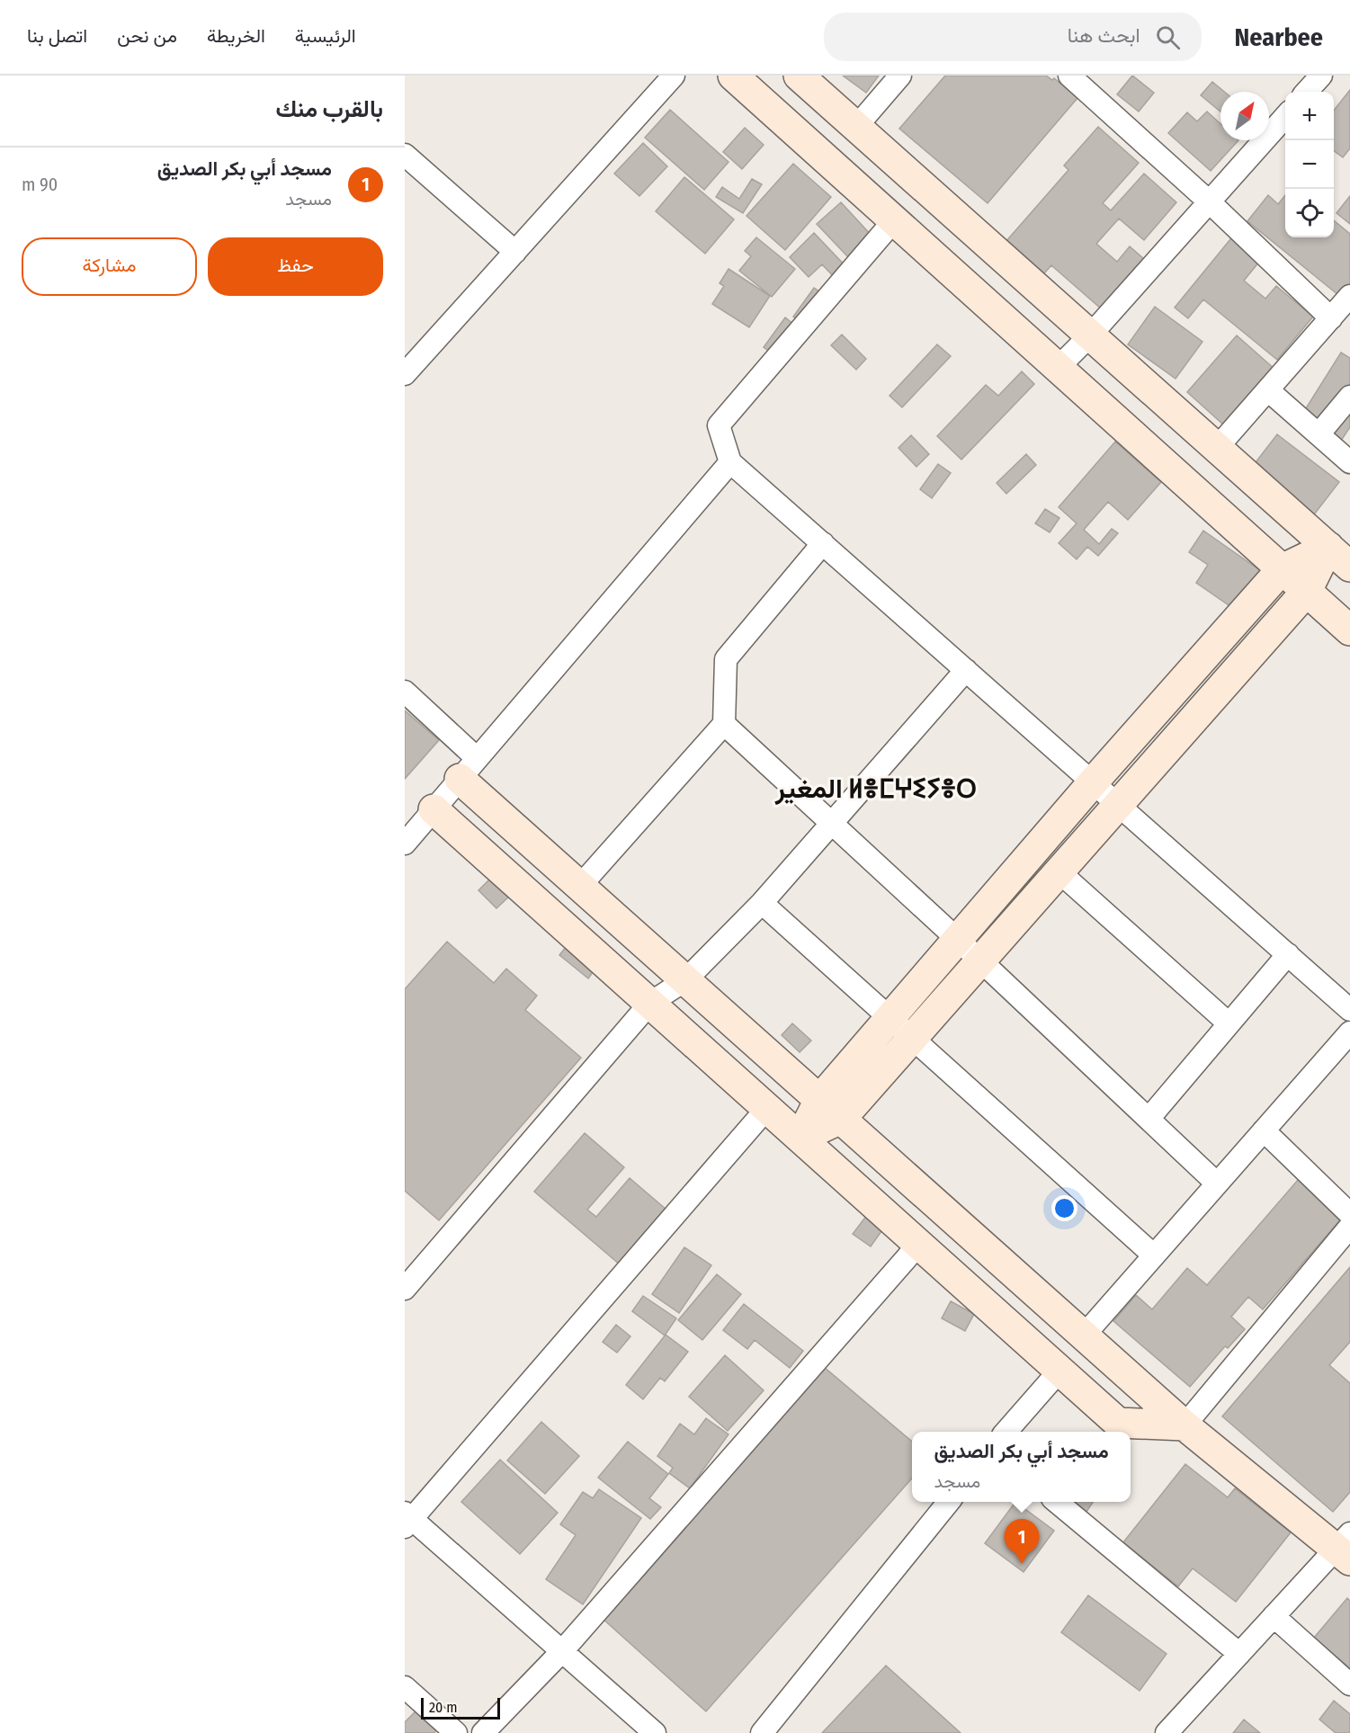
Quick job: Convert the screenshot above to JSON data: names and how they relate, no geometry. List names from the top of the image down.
{
  "districts": ["المغير ⵍⴻⵎⵖⵉⵢⴻⵔ"],
  "scale_bar": "20 m",
  "north": "top right",
  "page": {
    "header": "Nearbee",
    "search": "ابحث هنا",
    "nav": [
      "الرئيسية",
      "الخريطة",
      "من نحن",
      "اتصل بنا"
    ],
    "heading": "بالقرب منك",
    "map_buttons": ["+", "−"],
    "list": [
      {
        "mark": "1",
        "name": "مسجد أبي بكر الصديق",
        "note": "مسجد",
        "value": "90 m"
      }
    ],
    "buttons": ["حفظ", "مشاركة"],
    "popup": ["مسجد أبي بكر الصديق", "مسجد"],
    "pins": "1",
    "scale": "20 m"
  }
}
